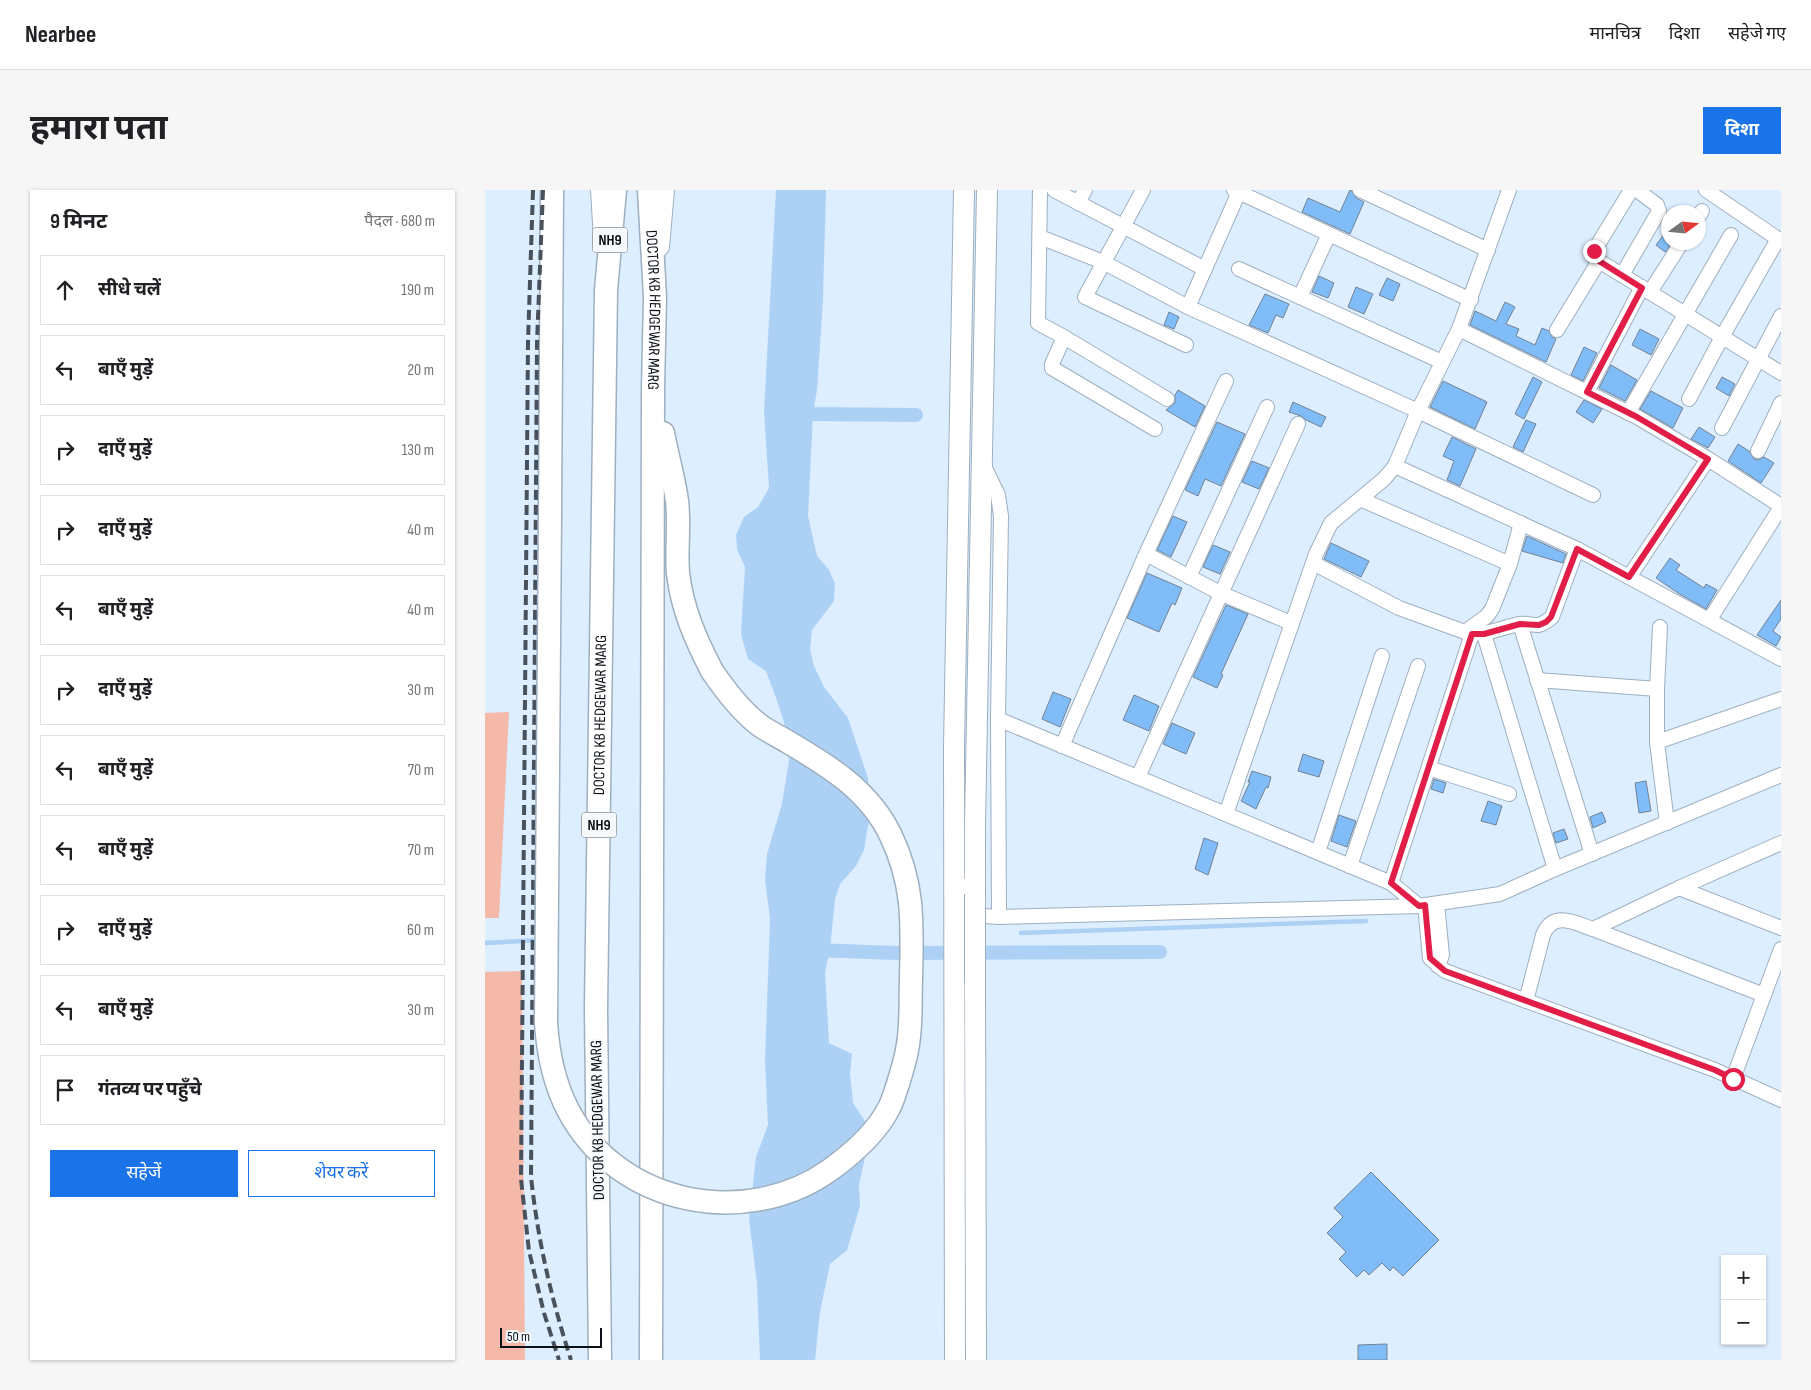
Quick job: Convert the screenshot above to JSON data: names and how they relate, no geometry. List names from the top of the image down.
{
  "streets": {
    "highway": ["NH9", "DOCTOR KB HEDGEWAR MARG"]
  },
  "scale_bar": "50 m",
  "north": "right",
  "page": {
    "header": "Nearbee",
    "nav": ["मानचित्र", "दिशा", "सहेजे गए"],
    "title": "हमारा पता",
    "buttons": [
      "दिशा",
      ["सहेजें", "शेयर करें"]
    ],
    "heading": ["9 मिनट", "पैदल · 680 m"],
    "list": [
      ["सीधे चलें", "190 m"],
      ["बाएँ मुड़ें", "20 m"],
      ["दाएँ मुड़ें", "130 m"],
      ["दाएँ मुड़ें", "40 m"],
      ["बाएँ मुड़ें", "40 m"],
      ["दाएँ मुड़ें", "30 m"],
      ["बाएँ मुड़ें", "70 m"],
      ["बाएँ मुड़ें", "70 m"],
      ["दाएँ मुड़ें", "60 m"],
      ["बाएँ मुड़ें", "30 m"],
      "गंतव्य पर पहुँचे"
    ],
    "map_buttons": ["+", "−"],
    "scale": "50 m"
  }
}
